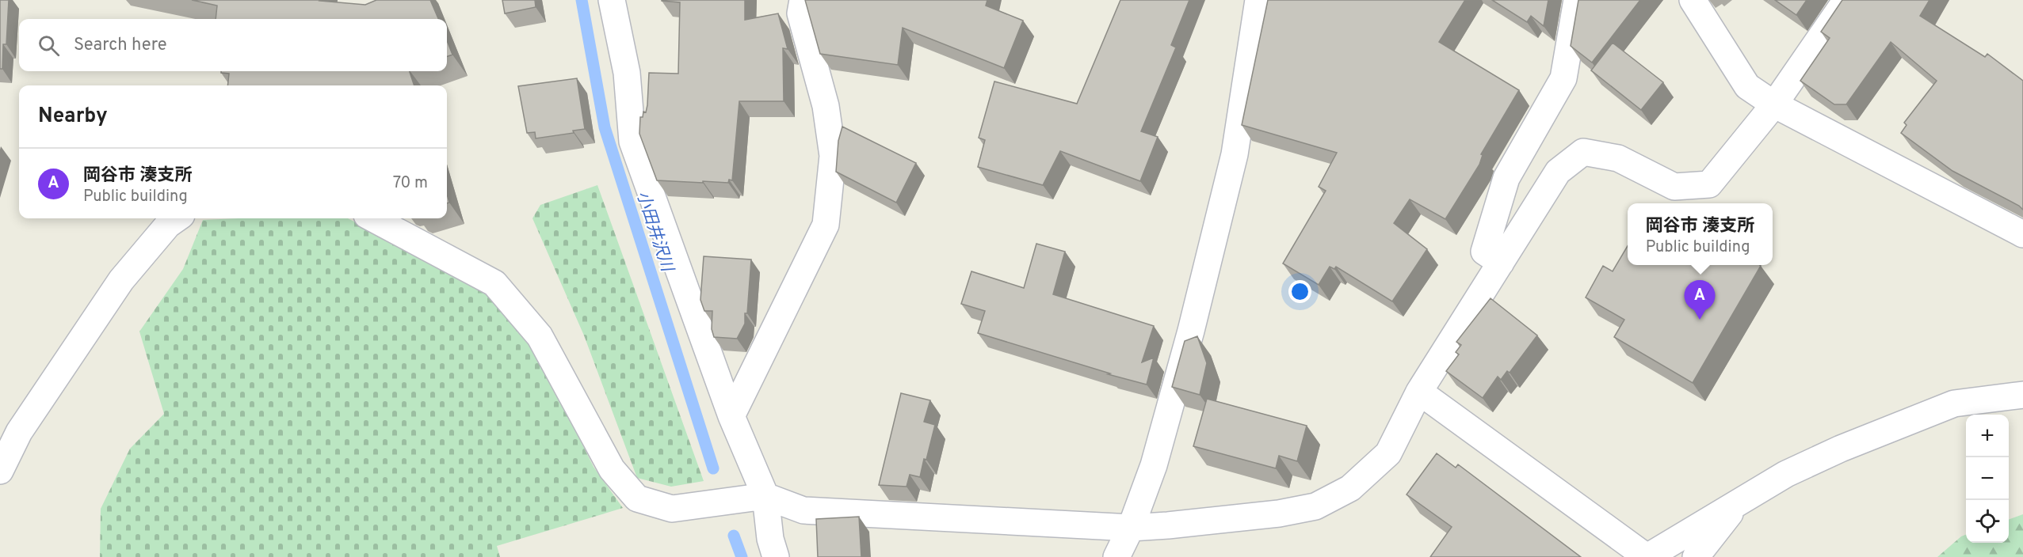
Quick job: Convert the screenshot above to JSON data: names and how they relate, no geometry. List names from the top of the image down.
{
  "water": ["小田井沢川"],
  "page": {
    "search": "Search here",
    "heading": "Nearby",
    "list": [
      {
        "mark": "A",
        "name": "岡谷市 湊支所",
        "note": "Public building",
        "value": "70 m"
      }
    ],
    "popup": ["岡谷市 湊支所", "Public building"],
    "pins": "A",
    "map_buttons": ["+", "−"]
  }
}
